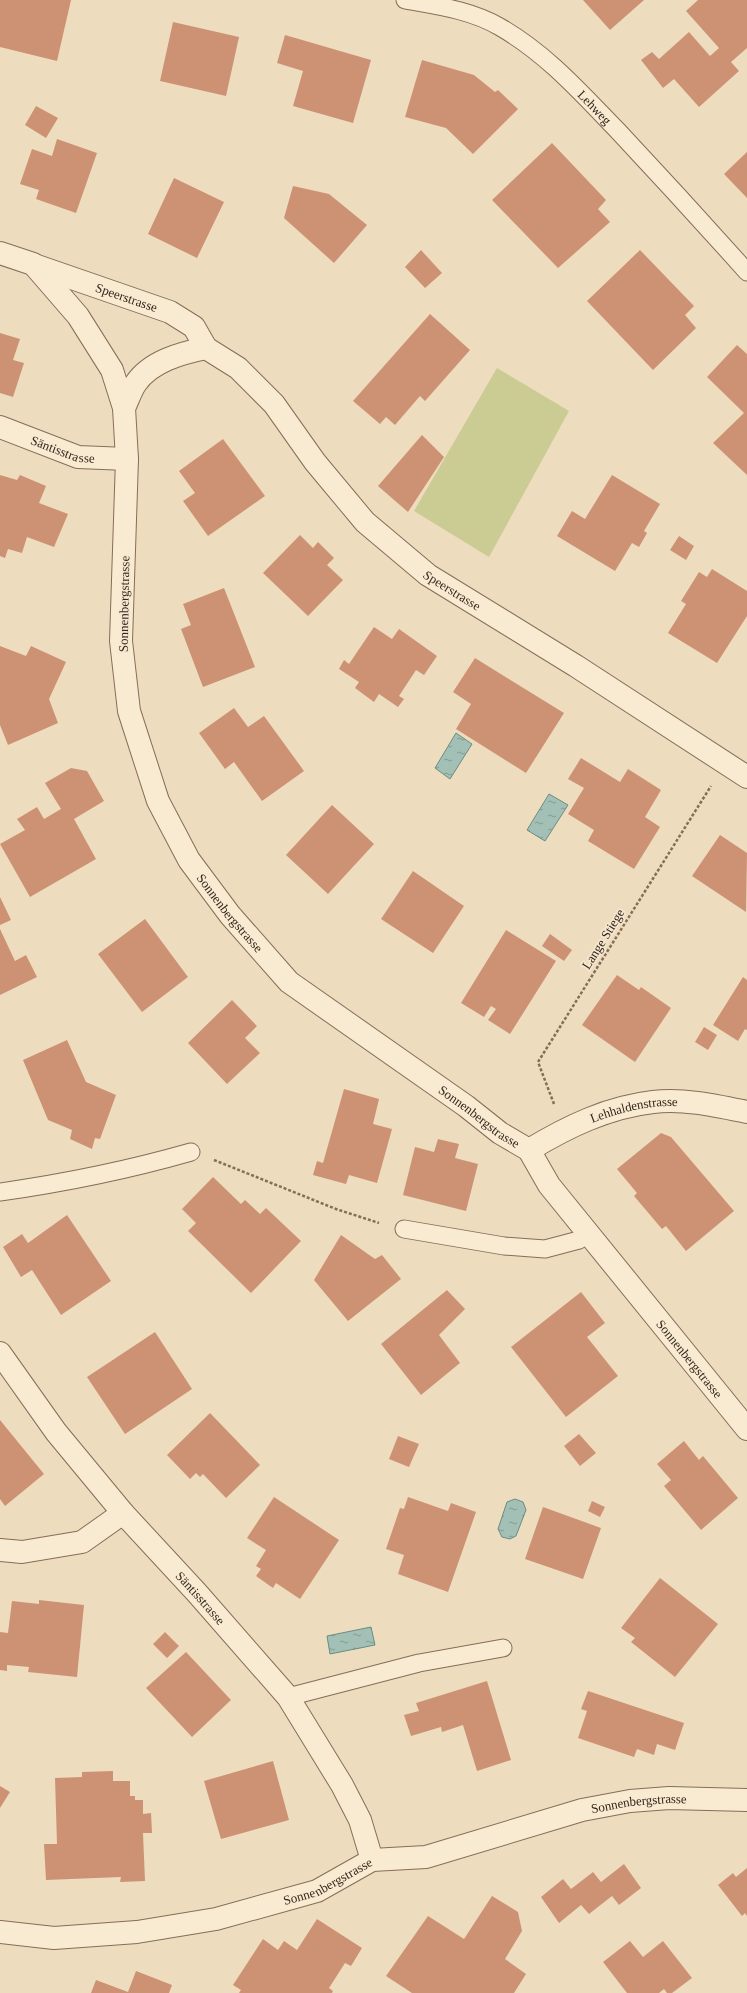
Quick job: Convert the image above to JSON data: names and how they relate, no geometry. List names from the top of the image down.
{
  "streets": {
    "street": [
      "Speerstrasse",
      "Säntisstrasse",
      "Sonnenbergstrasse",
      "Lehhaldenstrasse"
    ],
    "lane": ["Lehweg"],
    "path": ["Lange Stiege"]
  },
  "crossings": [
    ["Speerstrasse", "Sonnenbergstrasse"],
    ["Säntisstrasse", "Sonnenbergstrasse"],
    ["Sonnenbergstrasse", "Lehhaldenstrasse"]
  ]
}
